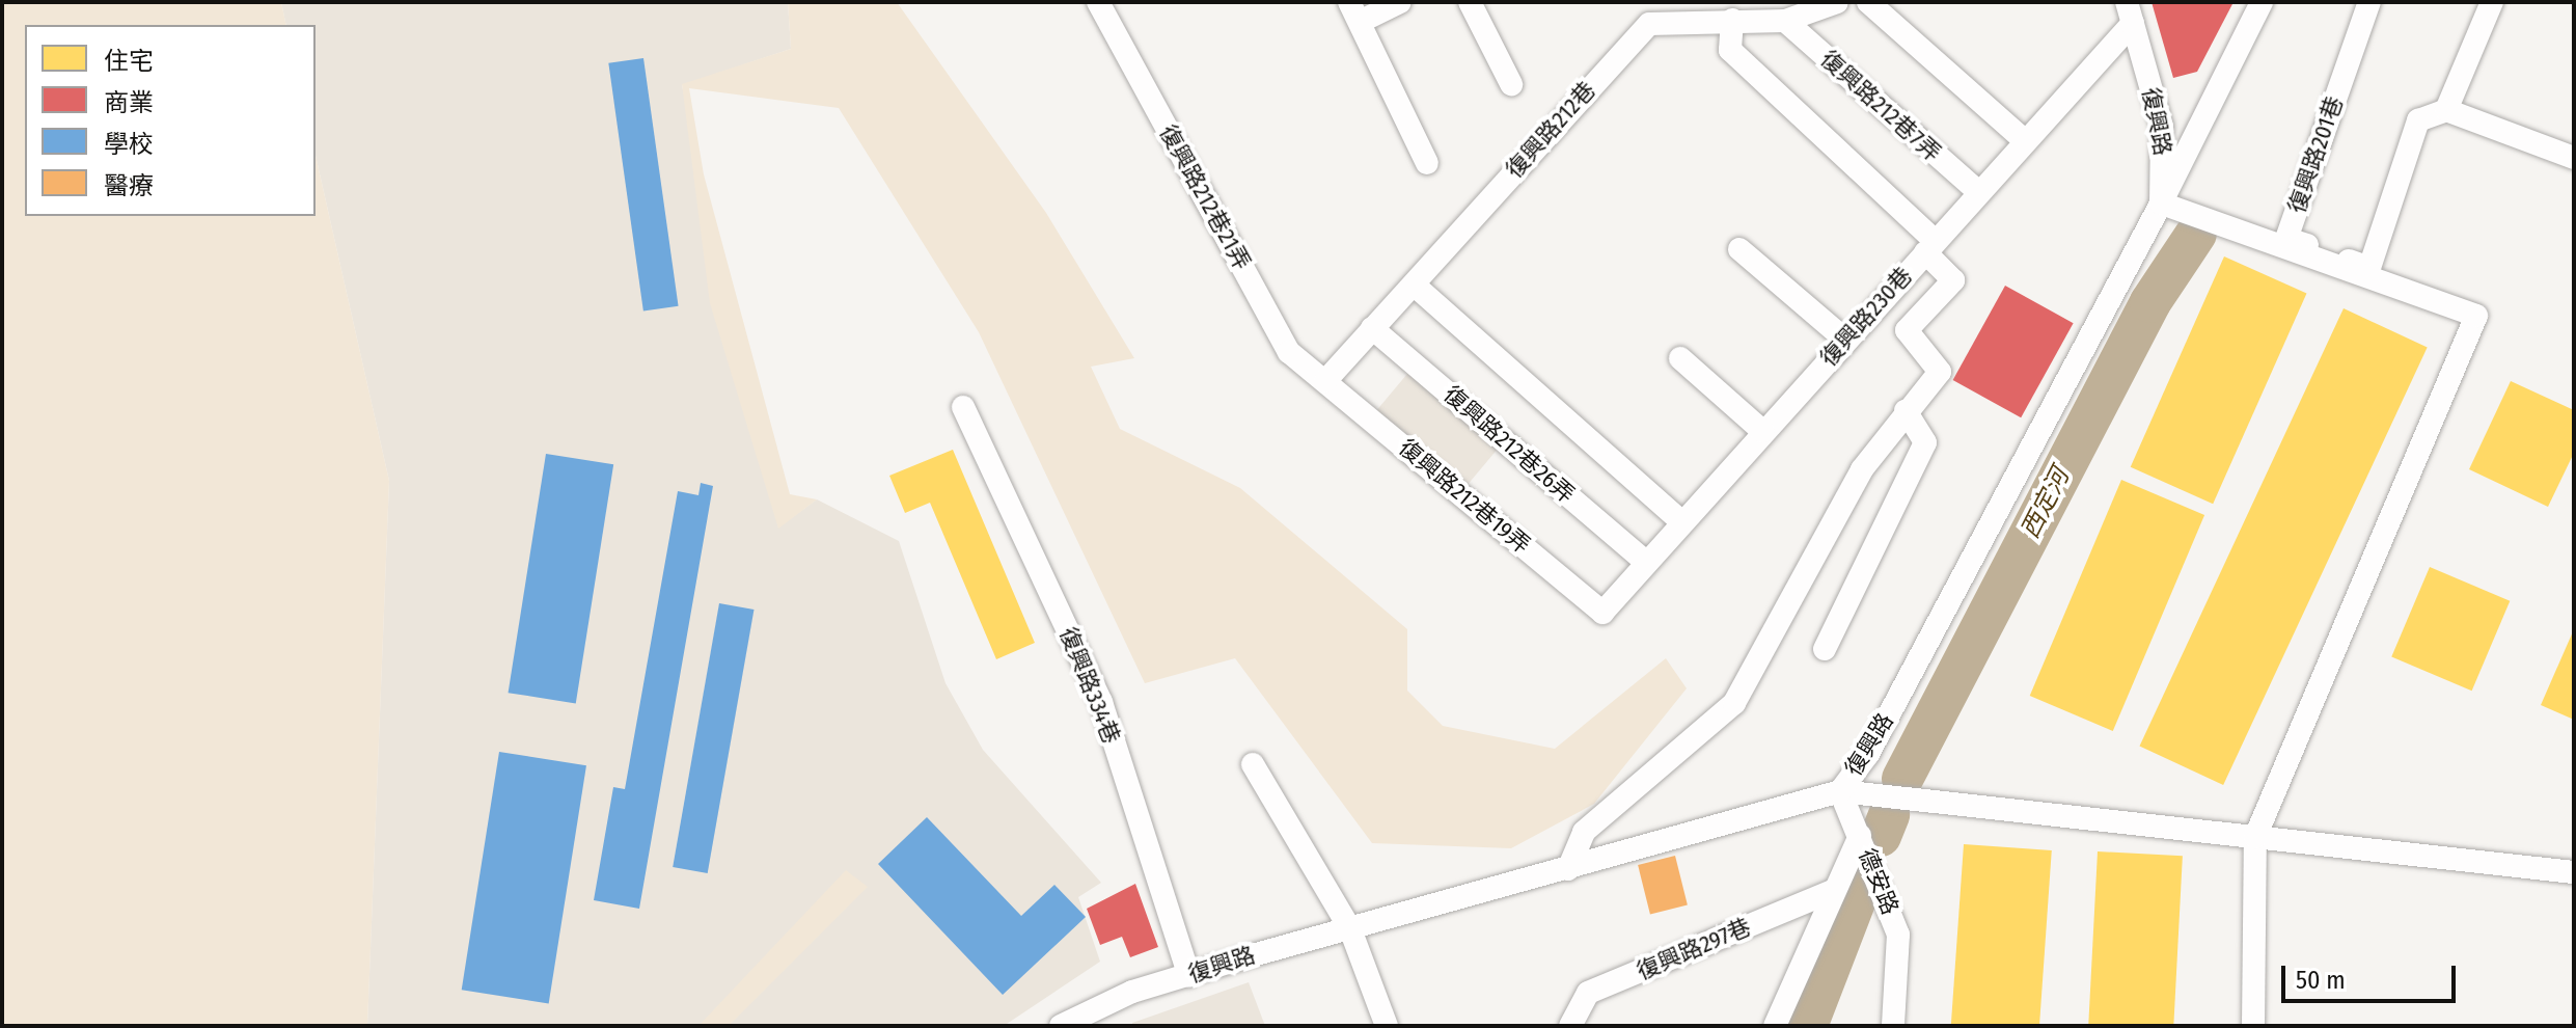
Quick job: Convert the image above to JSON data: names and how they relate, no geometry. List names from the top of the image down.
{
  "streets": {
    "street": [
      "復興路212巷7弄",
      "復興路",
      "復興路212巷",
      "復興路201巷",
      "復興路212巷21弄",
      "復興路230巷",
      "復興路212巷26弄",
      "復興路212巷19弄",
      "復興路334巷",
      "德安路",
      "復興路297巷"
    ]
  },
  "crossings": [
    ["復興路212巷7弄", "復興路212巷"],
    ["復興路212巷7弄", "復興路230巷"],
    ["復興路", "復興路230巷"],
    ["復興路", "復興路334巷"],
    ["復興路", "德安路"],
    ["復興路212巷", "復興路212巷21弄"],
    ["復興路212巷", "復興路212巷26弄"],
    ["復興路212巷", "復興路212巷19弄"],
    ["復興路212巷21弄", "復興路212巷19弄"],
    ["復興路230巷", "復興路212巷26弄"],
    ["復興路230巷", "復興路212巷19弄"]
  ],
  "water": ["西定河"],
  "legend": [
    "住宅",
    "商業",
    "學校",
    "醫療"
  ],
  "scale_bar": "50 m"
}
